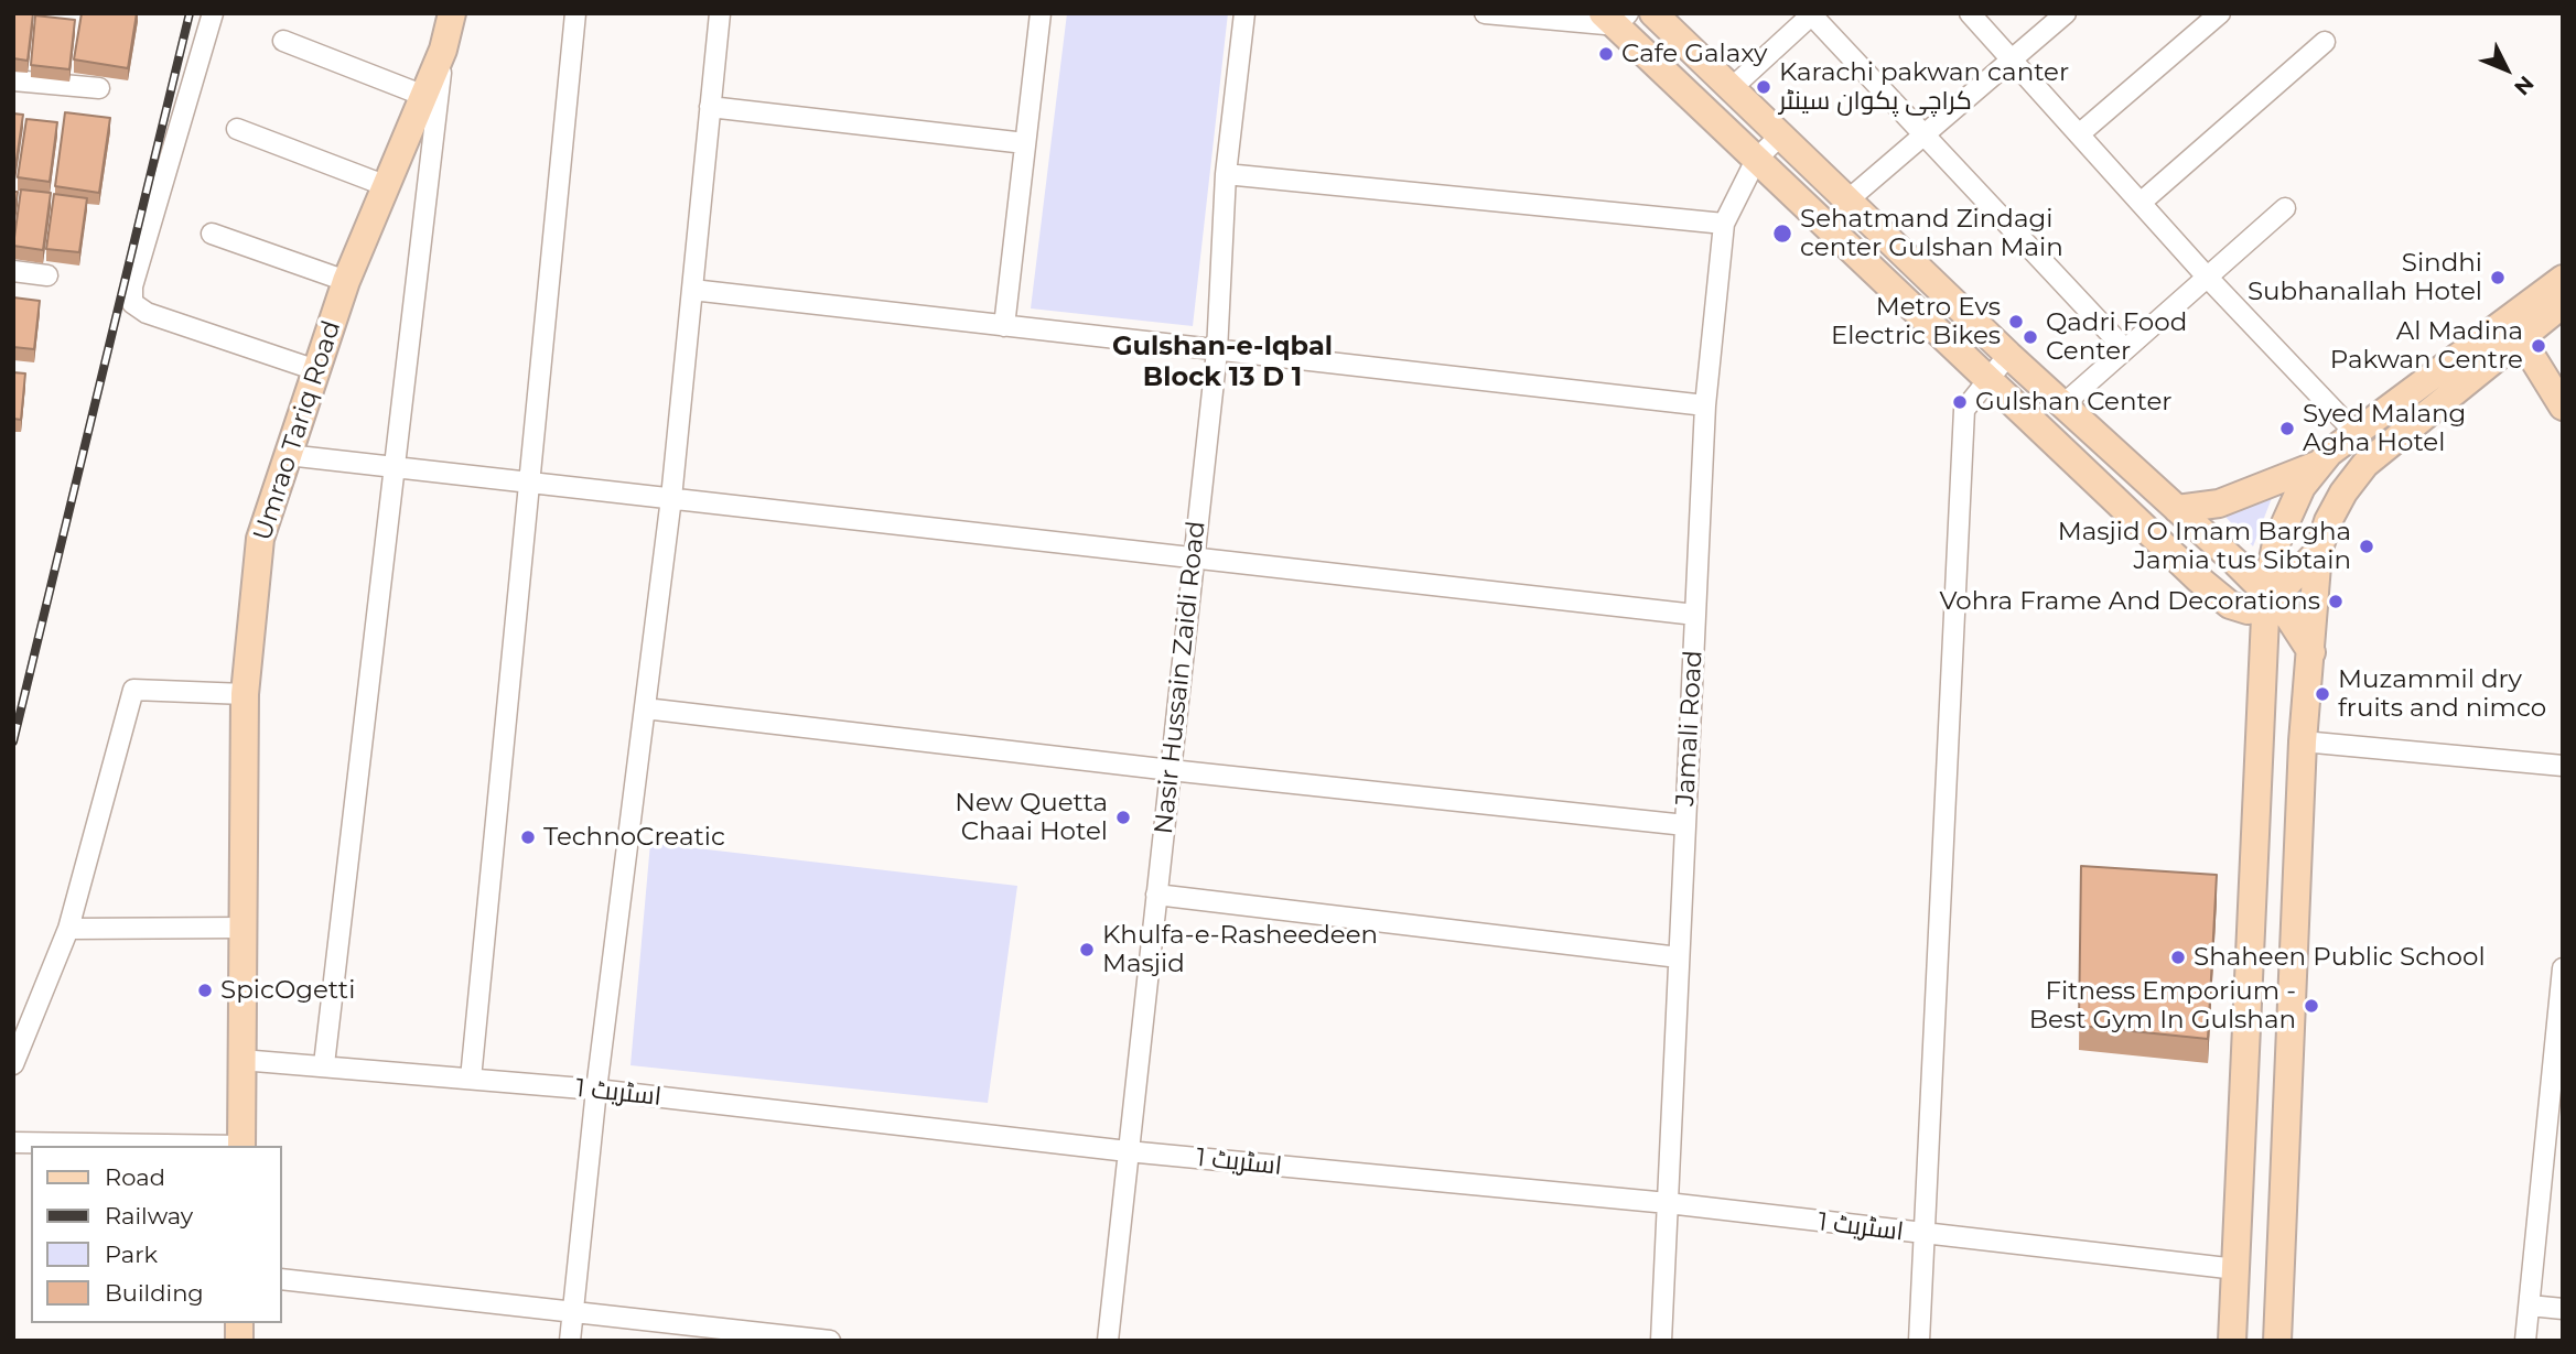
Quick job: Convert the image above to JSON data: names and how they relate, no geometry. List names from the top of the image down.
{
  "streets": {
    "main road": ["Umrao Tariq Road"],
    "street": ["Nasir Hussain Zaidi Road", "Jamali Road", "اسٹریٹ 1"]
  },
  "crossings": [
    ["Umrao Tariq Road", "اسٹریٹ 1"],
    ["Nasir Hussain Zaidi Road", "اسٹریٹ 1"],
    ["Jamali Road", "اسٹریٹ 1"]
  ],
  "districts": ["Gulshan-e-Iqbal Block 13 D 1"],
  "places": [
    "Cafe Galaxy",
    "Karachi pakwan canter کراچی پکوان سینٹر",
    "Sehatmand Zindagi center Gulshan Main",
    "Sindhi Subhanallah Hotel",
    "Metro Evs Electric Bikes",
    "Qadri Food Center",
    "Al Madina Pakwan Centre",
    "Gulshan Center",
    "Syed Malang Agha Hotel",
    "Masjid O Imam Bargha Jamia tus Sibtain",
    "Vohra Frame And Decorations",
    "Muzammil dry fruits and nimco",
    "New Quetta Chaai Hotel",
    "TechnoCreatic",
    "Khulfa-e-Rasheedeen Masjid",
    "Shaheen Public School",
    "SpicOgetti",
    "Fitness Emporium - Best Gym In Gulshan"
  ],
  "legend": [
    "Road",
    "Railway",
    "Park",
    "Building"
  ],
  "north": "bottom right"
}
